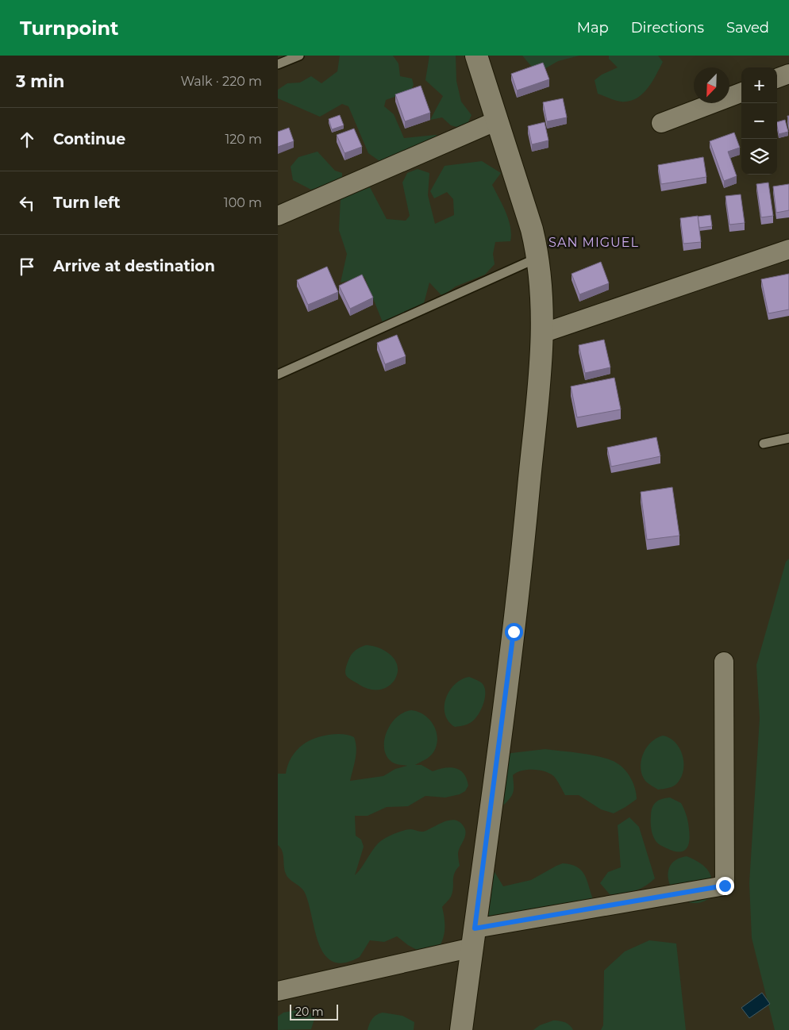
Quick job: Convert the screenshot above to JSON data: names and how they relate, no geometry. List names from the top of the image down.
{
  "districts": ["SAN MIGUEL"],
  "scale_bar": "20 m",
  "north": "bottom left",
  "page": {
    "header": "Turnpoint",
    "nav": ["Map", "Directions", "Saved"],
    "heading": ["3 min", "Walk · 220 m"],
    "map_buttons": ["+", "−"],
    "list": [
      ["Continue", "120 m"],
      ["Turn left", "100 m"],
      "Arrive at destination"
    ],
    "scale": "20 m"
  }
}
